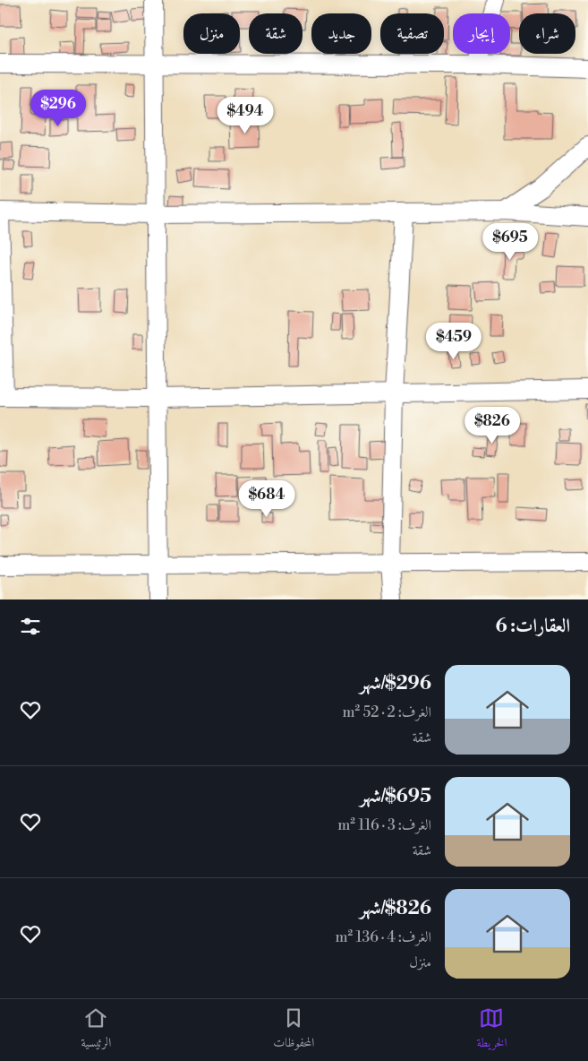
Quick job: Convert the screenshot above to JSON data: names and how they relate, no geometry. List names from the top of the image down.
{
  "page": {
    "chip": [
      "شراء",
      "إيجار",
      "تصفية",
      "جديد",
      "شقة",
      "منزل"
    ],
    "price": [
      "$296",
      "$494",
      "$695",
      "$459",
      "$826",
      "$684"
    ],
    "heading": "العقارات: 6",
    "list": [
      {
        "name": "$296/شهر",
        "note": "الغرف: 2 · 52 m² · شقة"
      },
      {
        "name": "$695/شهر",
        "note": "الغرف: 3 · 116 m² · شقة"
      },
      {
        "name": "$826/شهر",
        "note": "الغرف: 4 · 136 m² · منزل"
      }
    ],
    "tabs": ["الخريطة", "المحفوظات", "الرئيسية"]
  }
}
